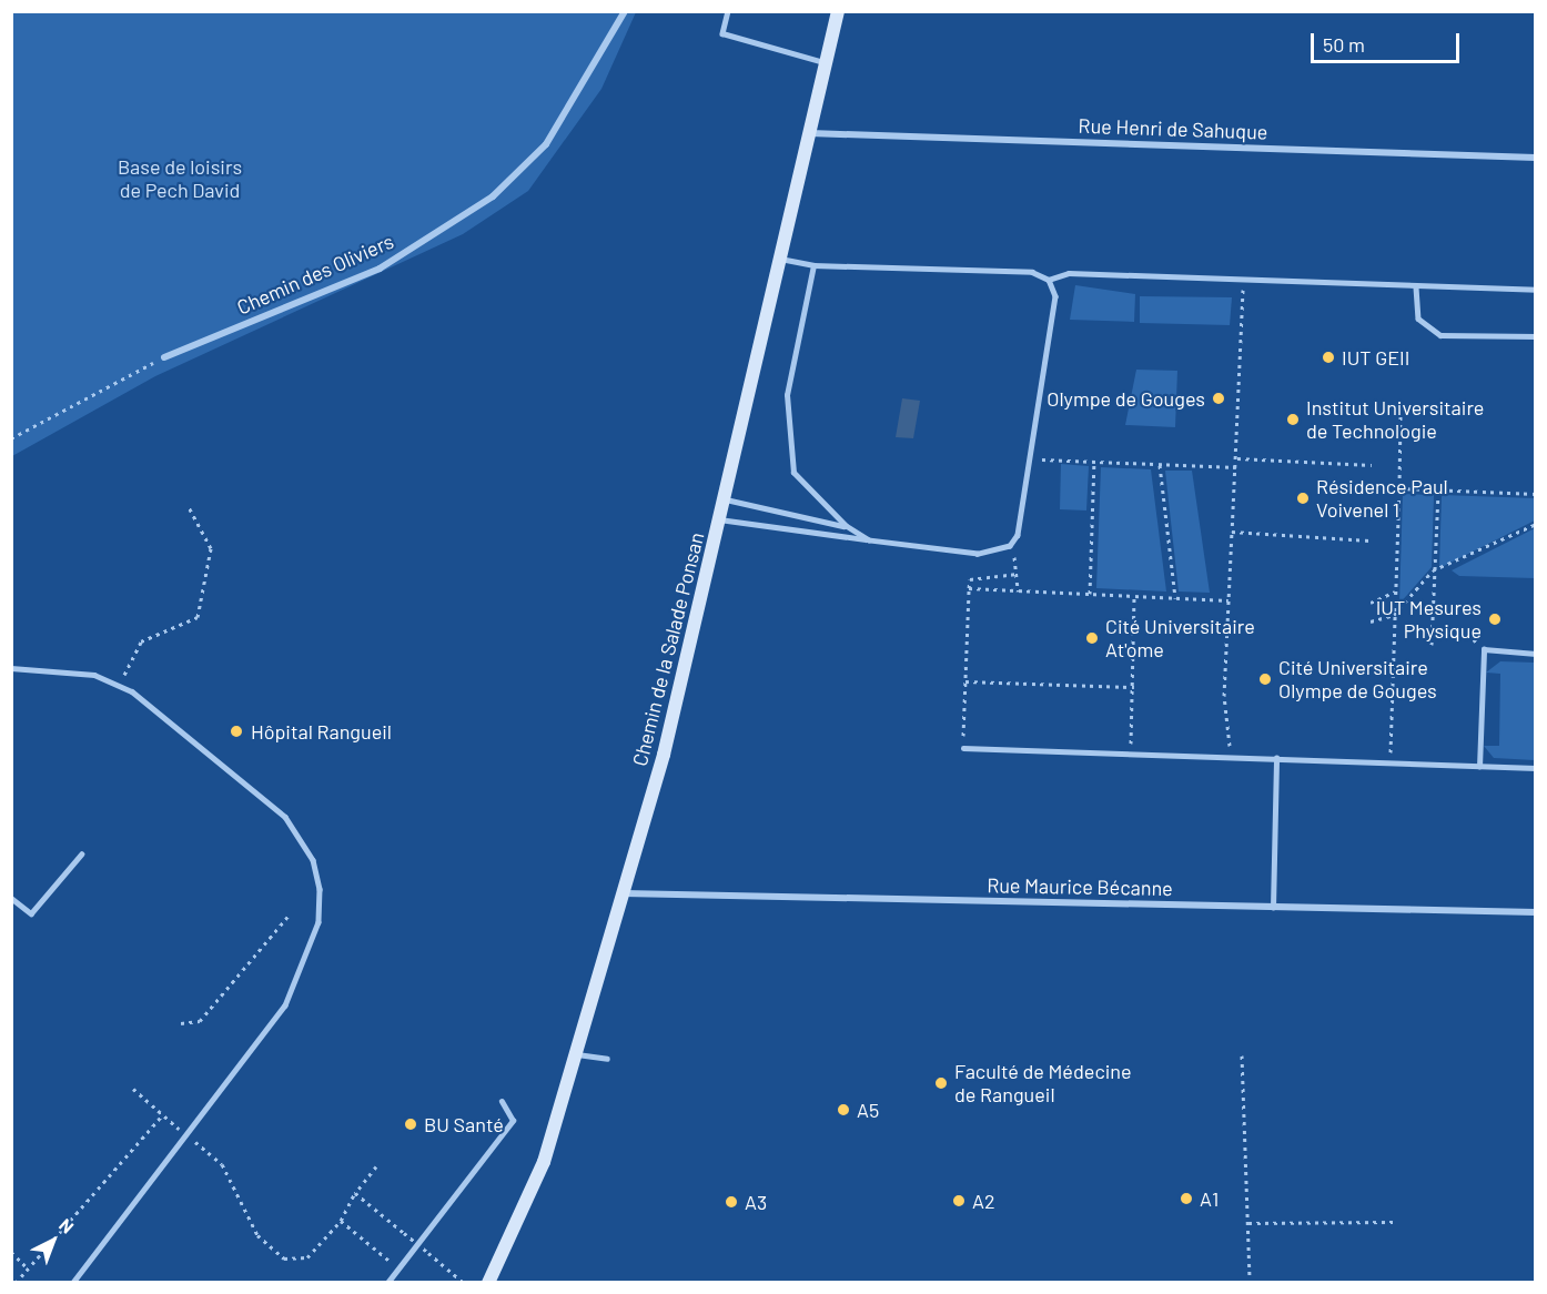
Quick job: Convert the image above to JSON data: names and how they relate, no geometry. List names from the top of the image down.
{
  "streets": {
    "street": [
      "Rue Henri de Sahuque",
      "Chemin des Oliviers",
      "Chemin de la Salade Ponsan",
      "Rue Maurice Bécanne"
    ]
  },
  "crossings": [
    ["Rue Henri de Sahuque", "Chemin de la Salade Ponsan"],
    ["Chemin de la Salade Ponsan", "Rue Maurice Bécanne"]
  ],
  "parks": ["Base de loisirs de Pech David"],
  "places": [
    "IUT GEII",
    "Olympe de Gouges",
    "Institut Universitaire de Technologie",
    "Résidence Paul Voivenel 1",
    "IUT Mesures Physique",
    "Cité Universitaire At'ome",
    "Cité Universitaire Olympe de Gouges",
    "Hôpital Rangueil",
    "Faculté de Médecine de Rangueil",
    "A5",
    "BU Santé",
    "A1",
    "A2",
    "A3"
  ],
  "scale_bar": "50 m",
  "north": "top right"
}
